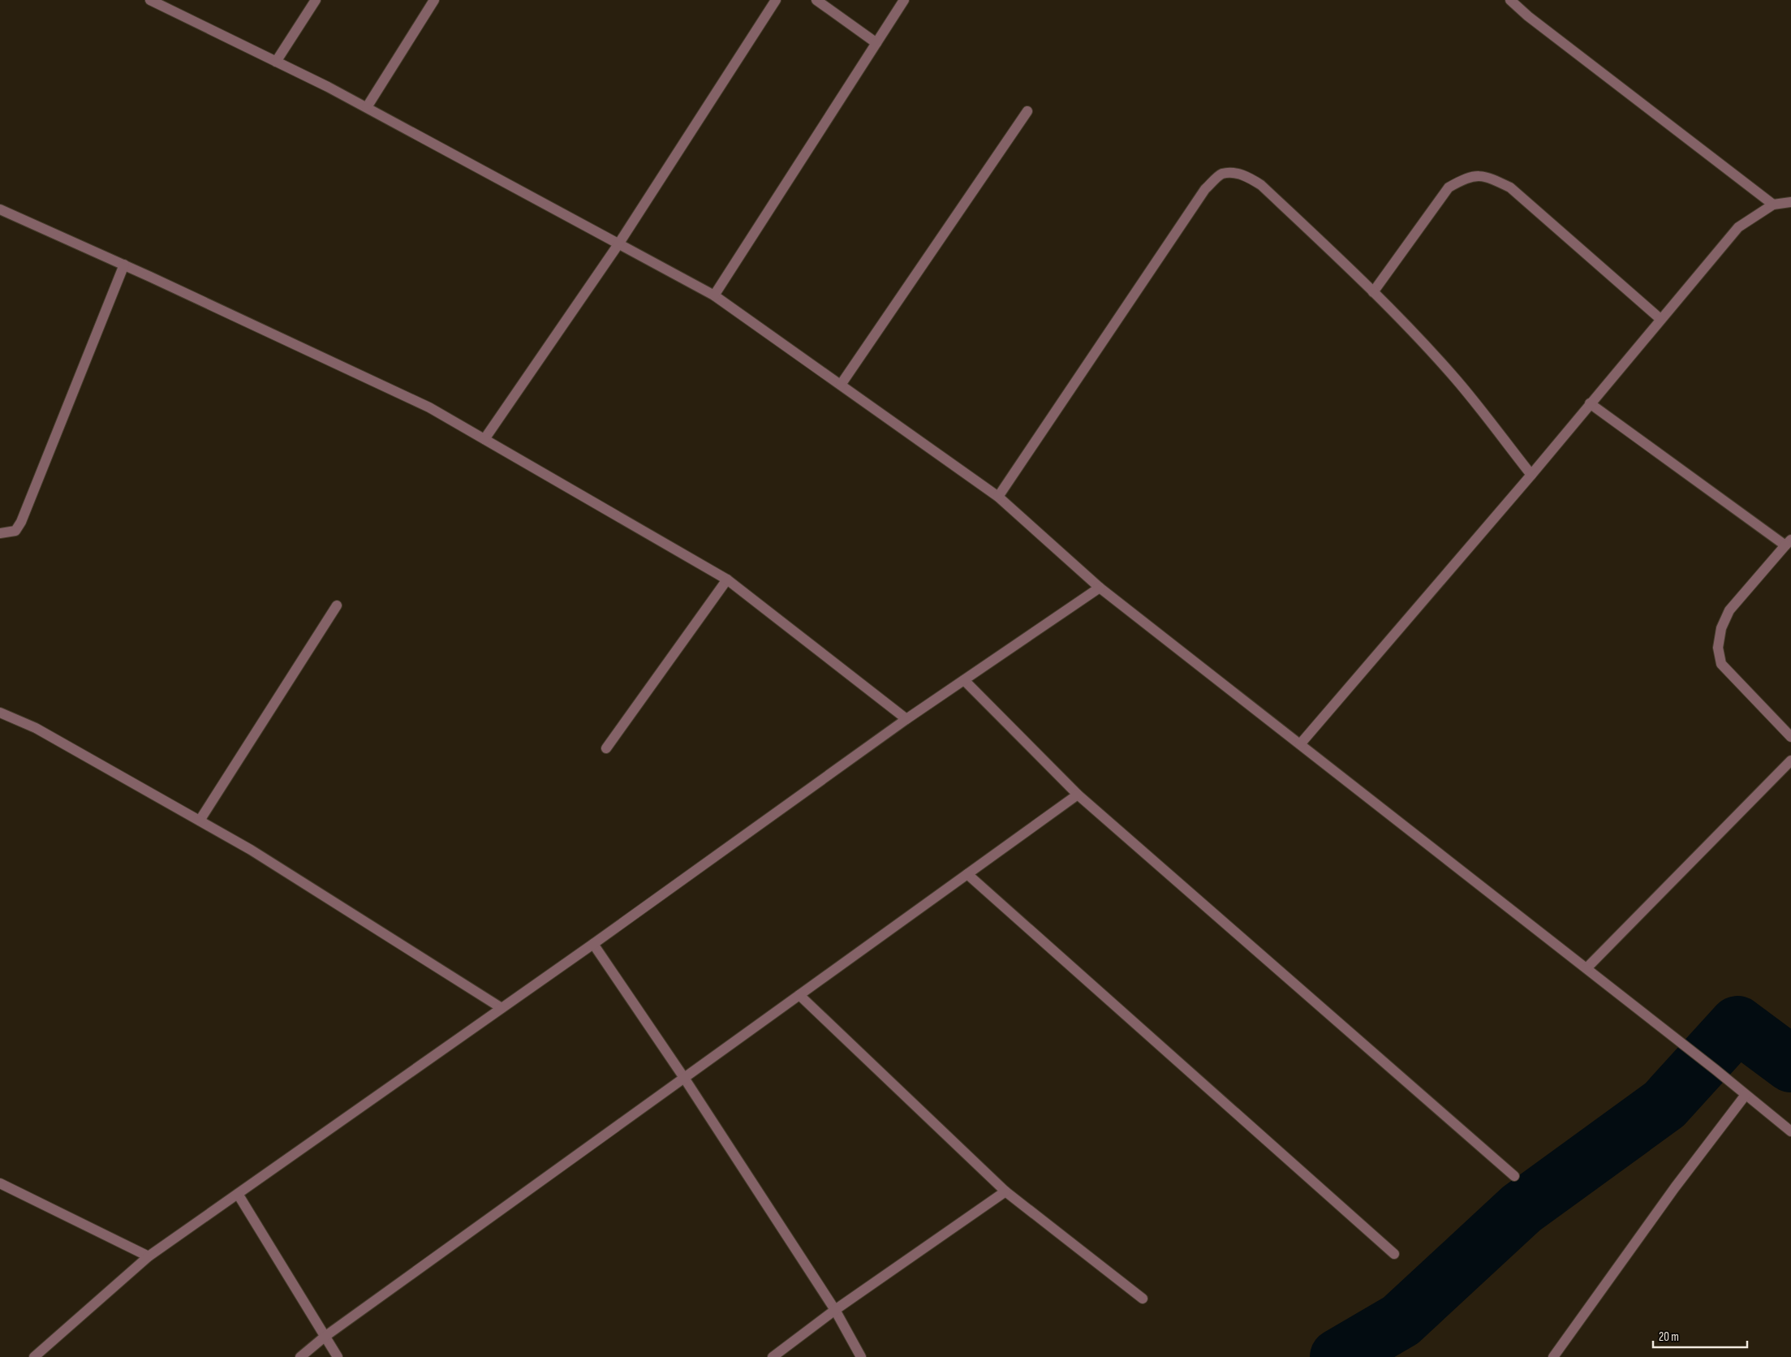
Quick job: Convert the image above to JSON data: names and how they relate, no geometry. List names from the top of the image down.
{
  "scale_bar": "20 m"
}
